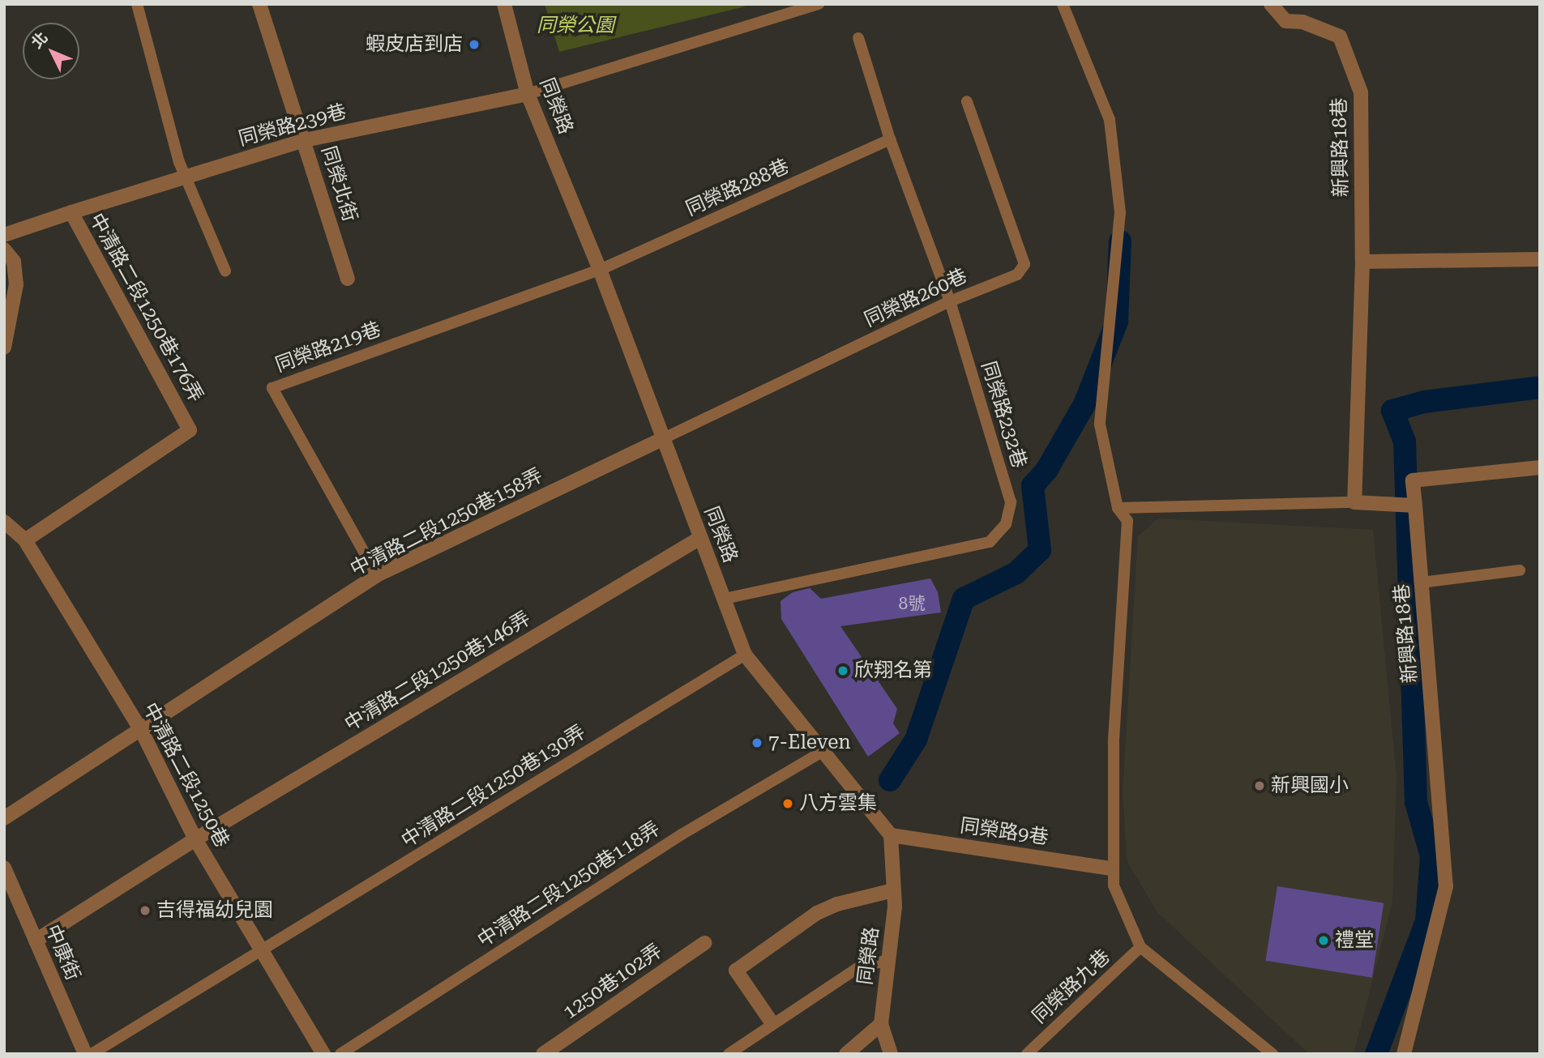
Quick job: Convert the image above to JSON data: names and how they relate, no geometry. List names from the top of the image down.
{
  "streets": {
    "street": [
      "同榮路",
      "同榮路239巷",
      "新興路18巷",
      "同榮北街",
      "中清路二段1250巷176弄",
      "中清路二段1250巷158弄",
      "中清路二段1250巷146弄",
      "中清路二段1250巷",
      "同榮路9巷",
      "中康街",
      "1250巷102弄"
    ],
    "lane": [
      "同榮路288巷",
      "同榮路260巷",
      "同榮路219巷",
      "同榮路232巷",
      "中清路二段1250巷130弄",
      "中清路二段1250巷118弄",
      "同榮路九巷"
    ]
  },
  "crossings": [
    ["同榮路", "同榮路239巷"],
    ["同榮路", "同榮路288巷"],
    ["同榮路", "同榮路260巷"],
    ["同榮路", "同榮路219巷"],
    ["同榮路", "同榮路232巷"],
    ["同榮路", "中清路二段1250巷158弄"],
    ["同榮路", "中清路二段1250巷146弄"],
    ["同榮路", "中清路二段1250巷130弄"],
    ["同榮路", "同榮路9巷"],
    ["同榮路", "中清路二段1250巷118弄"],
    ["同榮路239巷", "同榮北街"],
    ["同榮路239巷", "中清路二段1250巷176弄"],
    ["同榮路288巷", "同榮路219巷"],
    ["同榮路288巷", "同榮路232巷"],
    ["同榮路260巷", "同榮路232巷"],
    ["同榮路260巷", "中清路二段1250巷158弄"],
    ["中清路二段1250巷176弄", "中清路二段1250巷"],
    ["同榮路219巷", "中清路二段1250巷158弄"],
    ["中清路二段1250巷158弄", "中清路二段1250巷"],
    ["中清路二段1250巷146弄", "中清路二段1250巷"],
    ["中清路二段1250巷146弄", "中康街"],
    ["中清路二段1250巷", "中清路二段1250巷130弄"]
  ],
  "parks": ["同榮公園"],
  "places": [
    "蝦皮店到店",
    "欣翔名第",
    "7-Eleven",
    "新興國小",
    "八方雲集",
    "吉得福幼兒園",
    "禮堂"
  ],
  "house_numbers": ["8號"],
  "north": "top left"
}
